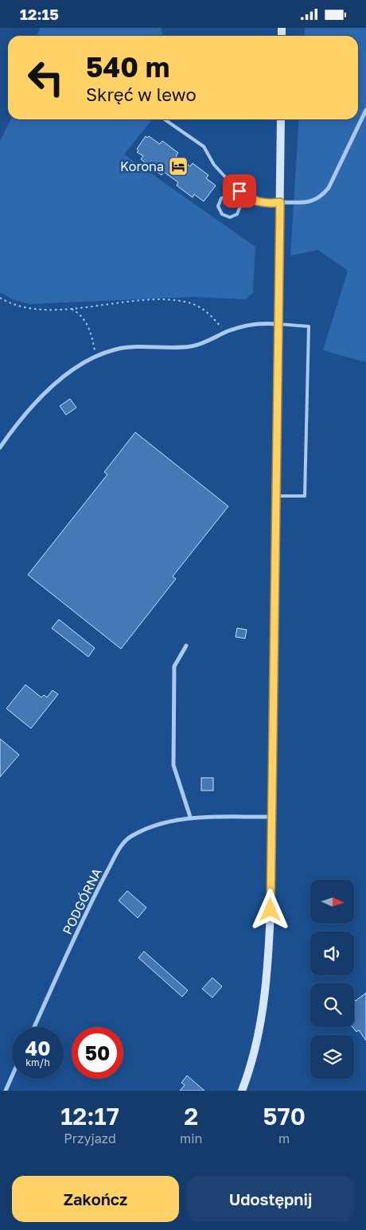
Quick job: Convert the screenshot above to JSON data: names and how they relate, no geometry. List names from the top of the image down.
{
  "streets": {
    "street": ["PODGÓRNA"]
  },
  "places": {
    "hotel": ["Korona"]
  },
  "north": "right",
  "page": {
    "status": "12:15",
    "turn": ["540 m", "Skręć w lewo"],
    "speed": "40 km/h",
    "limit": "50",
    "eta": [
      "12:17",
      "Przyjazd",
      "2",
      "min",
      "570",
      "m"
    ],
    "buttons": ["Zakończ", "Udostępnij"]
  }
}
